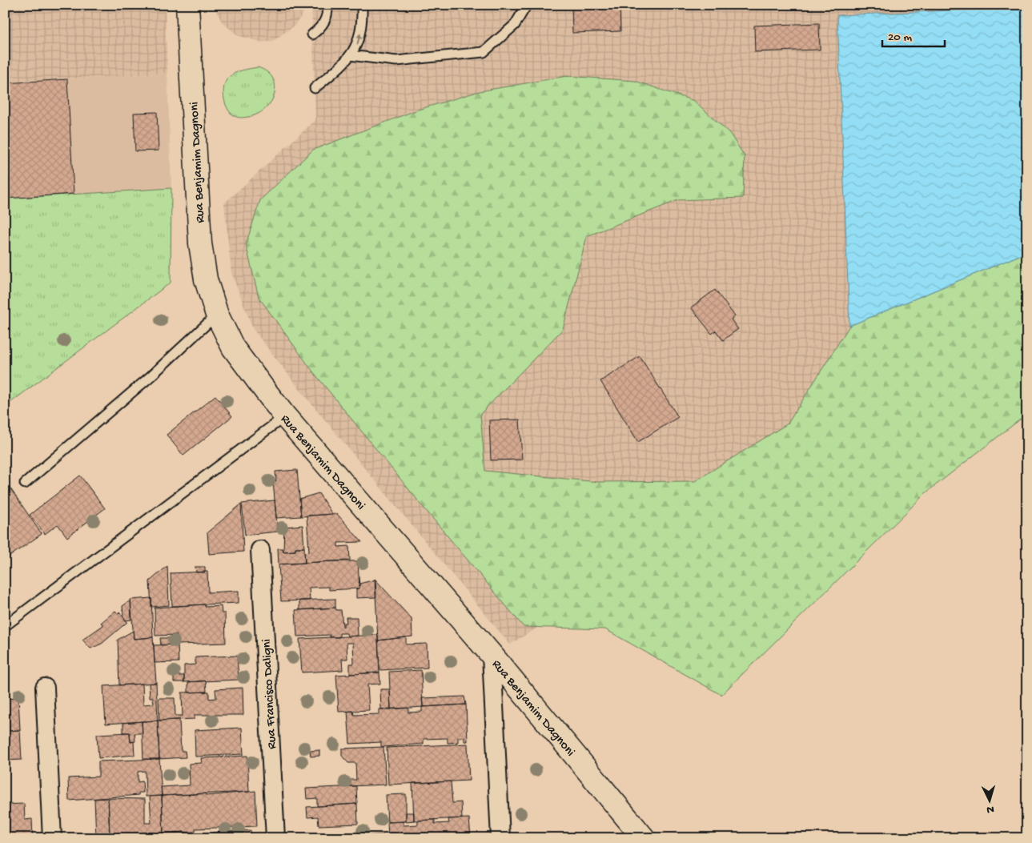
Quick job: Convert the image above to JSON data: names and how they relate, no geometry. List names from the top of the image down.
{
  "streets": {
    "street": ["Rua Benjamim Dagnoni", "Rua Francisco Daligni"]
  },
  "scale_bar": "20 m",
  "north": "bottom"
}
